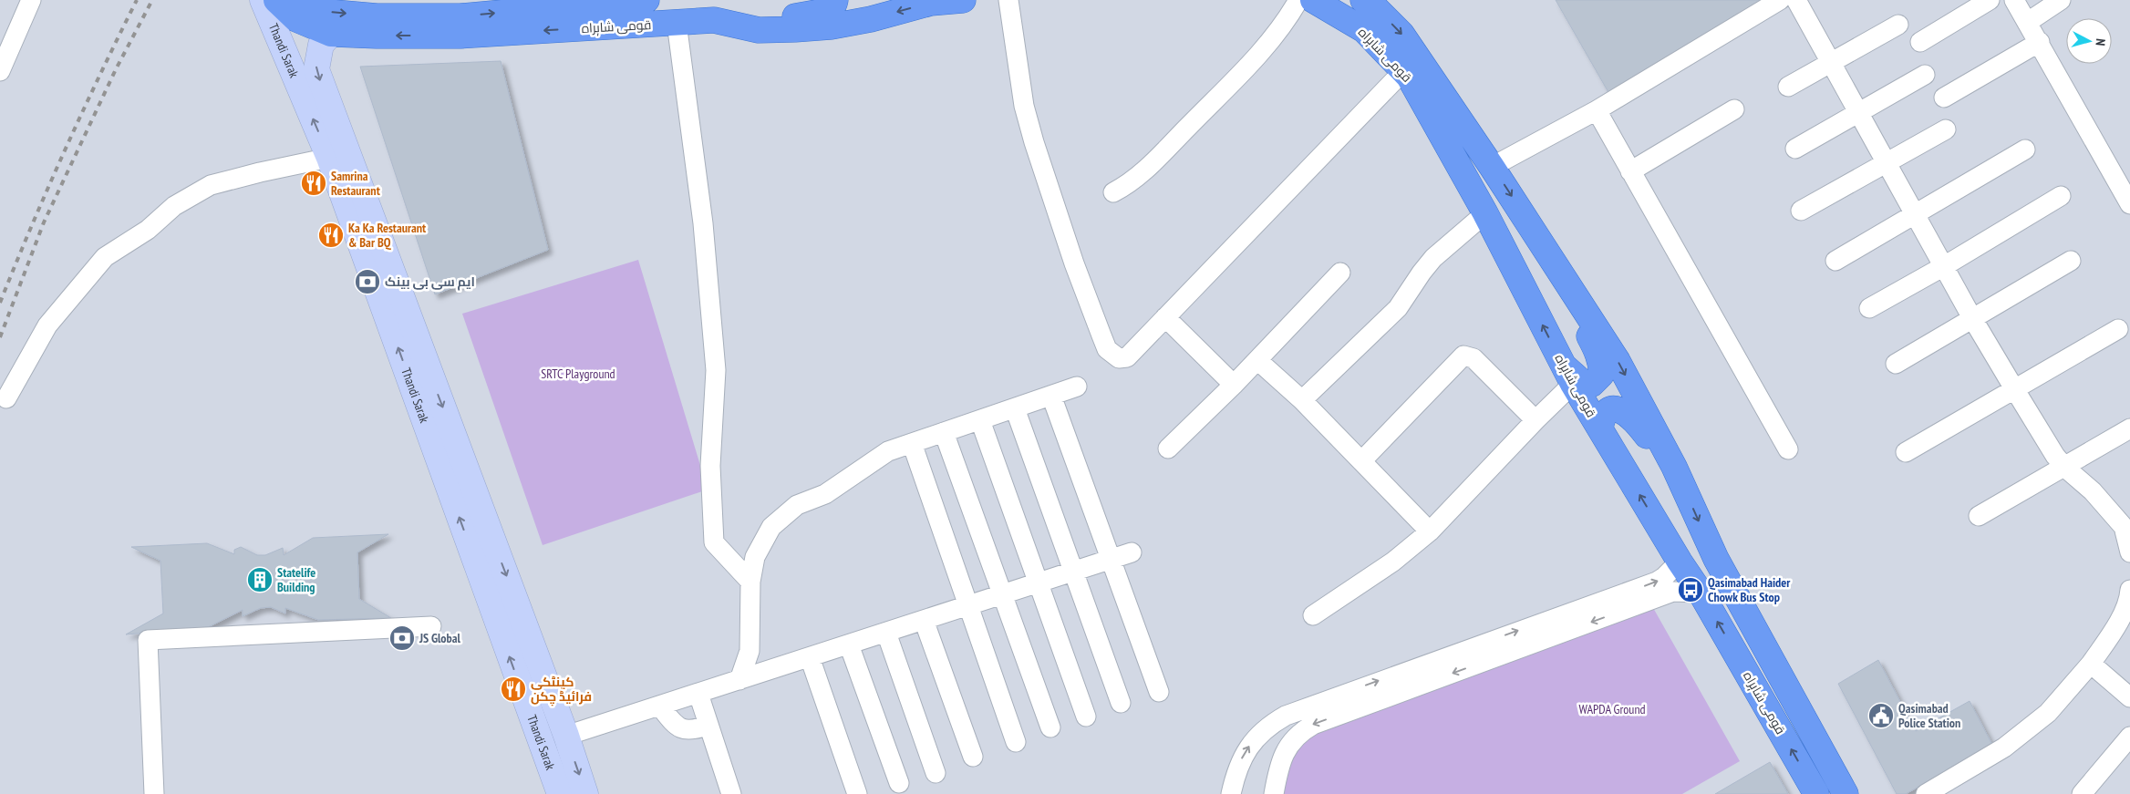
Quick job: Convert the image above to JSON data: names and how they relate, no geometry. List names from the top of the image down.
{
  "streets": {
    "highway": ["قومی شاہراہ"],
    "main road": ["Thandi Sarak"]
  },
  "crossings": [
    ["قومی شاہراہ", "Thandi Sarak"]
  ],
  "parks": ["SRTC Playground", "WAPDA Ground"],
  "places": {
    "restaurant": ["Samrina Restaurant", "Ka Ka Restaurant & Bar BQ", "کینٹکی فرائیڈ چکن"],
    "bank": ["ایم سی بی بینک", "JS Global"],
    "building": ["Statelife Building"],
    "bus stop": ["Qasimabad Haider Chowk Bus Stop"],
    "public building": ["Qasimabad Police Station"]
  },
  "north": "right"
}
